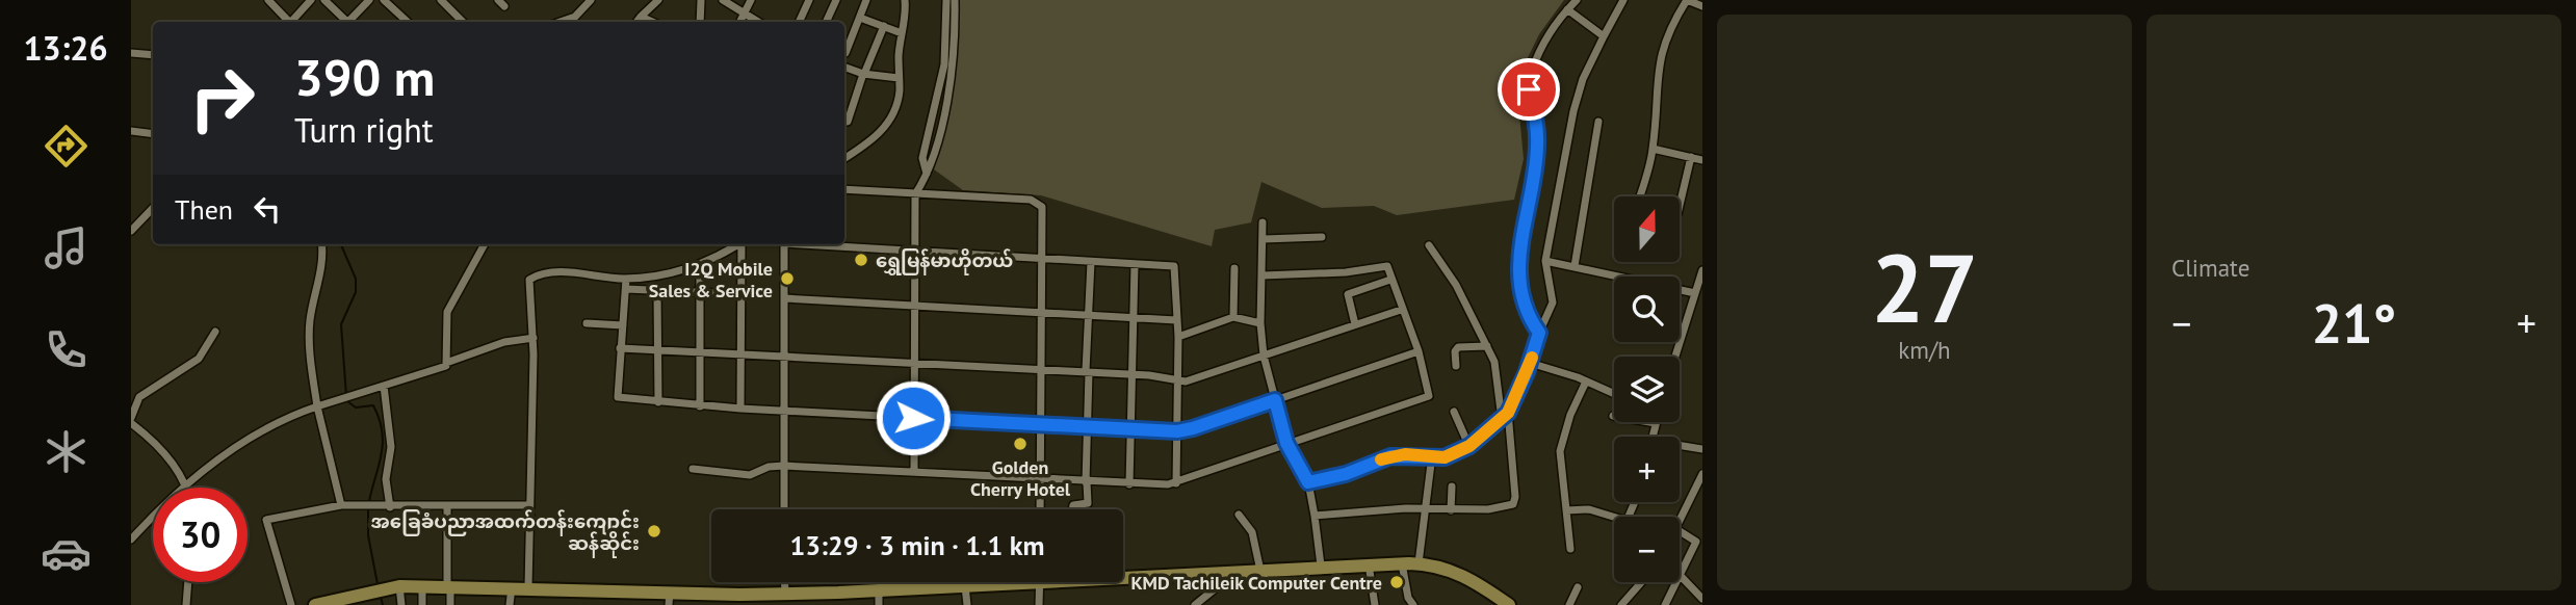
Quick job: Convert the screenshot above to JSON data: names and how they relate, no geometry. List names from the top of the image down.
{
  "places": [
    "ရွှေမြန်မာဟိုတယ်",
    "I2Q Mobile Sales & Service",
    "Golden Cherry Hotel",
    "အခြေခံပညာအထက်တန်းကျောင်း ဆန်ဆိုင်း",
    "KMD Tachileik Computer Centre"
  ],
  "north": "top",
  "page": {
    "tabs": "13:26",
    "tile": [
      ["27", "km/h"],
      "Climate"
    ],
    "turn": ["390 m", "Turn right"],
    "then": "Then",
    "map_buttons": ["+", "−"],
    "heat": ["−", "21°", "+"],
    "limit": "30",
    "trip": "13:29 · 3 min · 1.1 km"
  }
}
